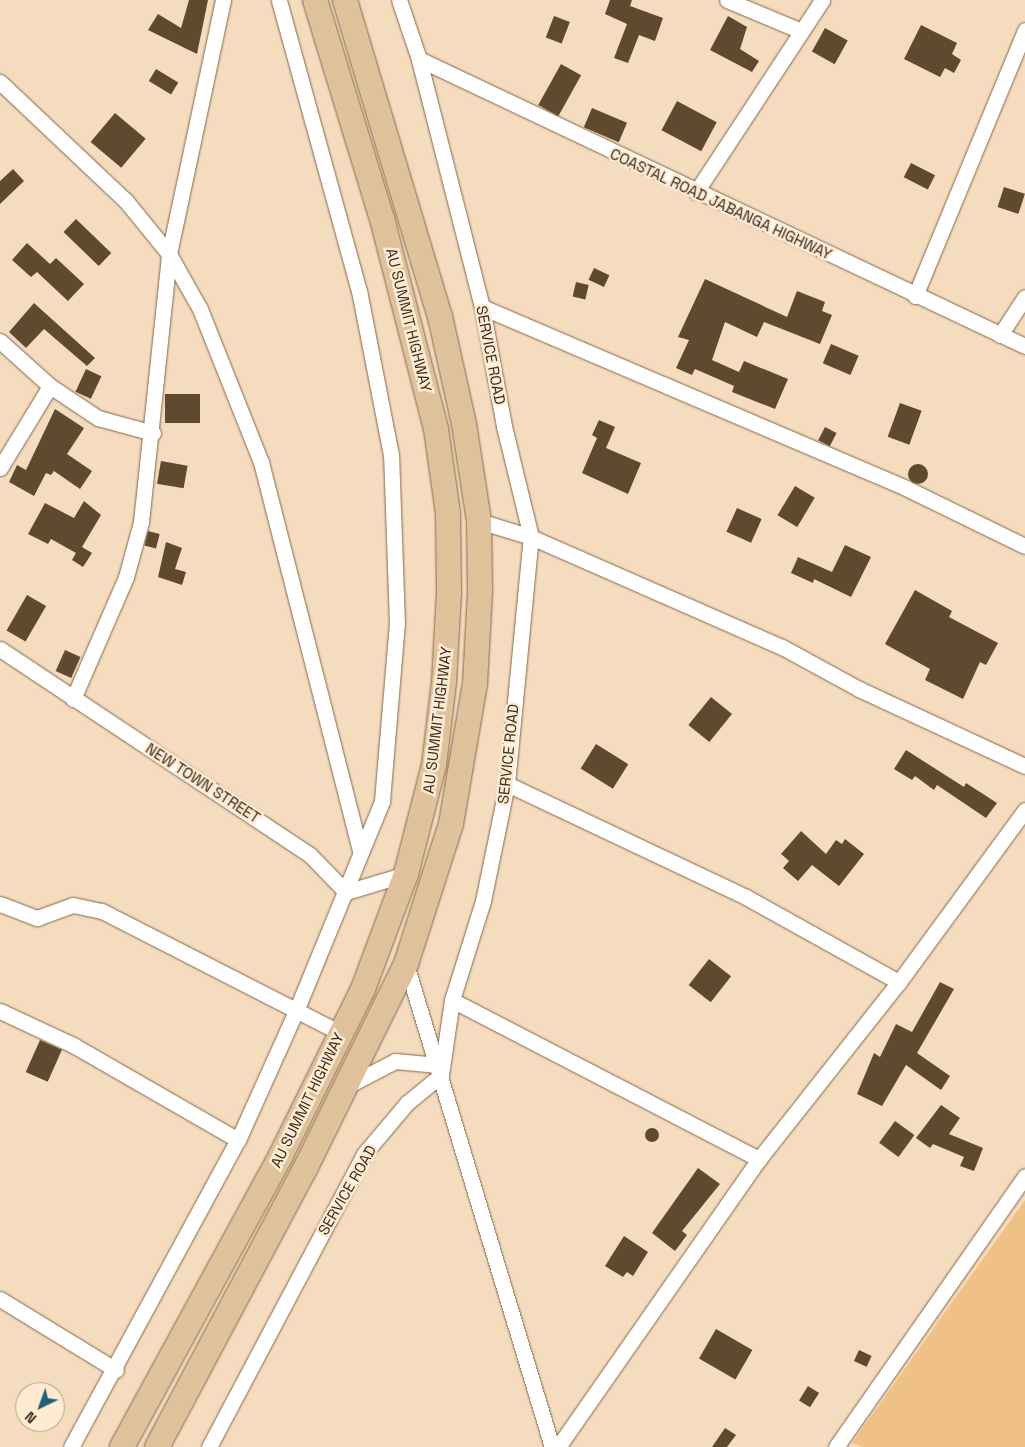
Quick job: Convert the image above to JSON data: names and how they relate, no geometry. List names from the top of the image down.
{
  "streets": {
    "main road": ["AU SUMMIT HIGHWAY"],
    "street": ["COASTAL ROAD JABANGA HIGHWAY", "SERVICE ROAD", "NEW TOWN STREET"]
  },
  "crossings": [
    ["COASTAL ROAD JABANGA HIGHWAY", "SERVICE ROAD"]
  ],
  "north": "bottom left"
}
